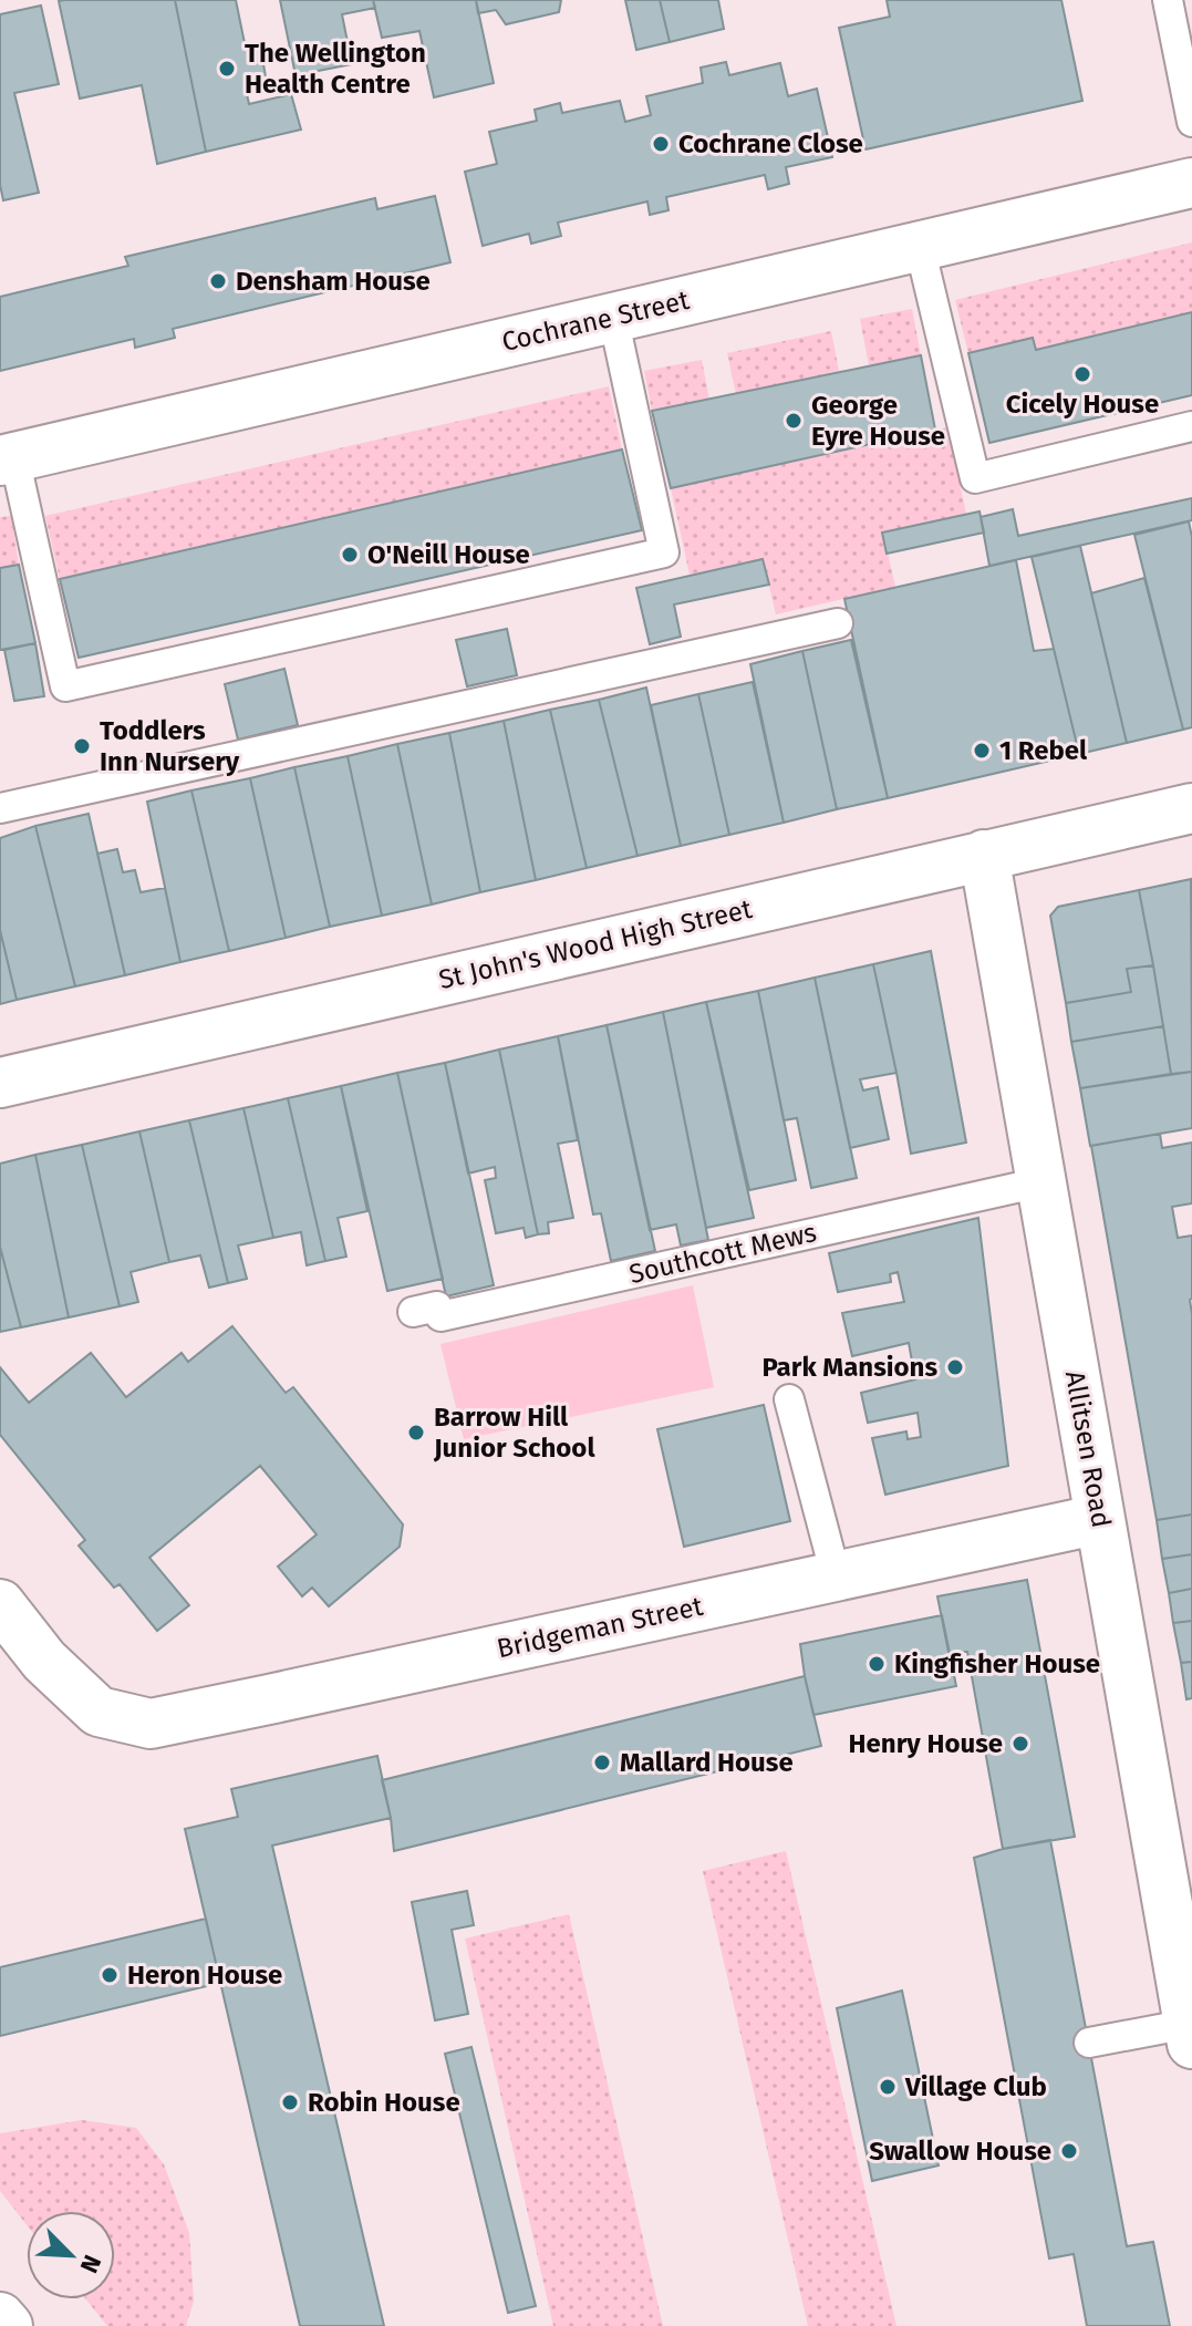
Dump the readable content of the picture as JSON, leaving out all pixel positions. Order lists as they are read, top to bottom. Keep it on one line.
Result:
{"streets":{"street":["Cochrane Street","St John's Wood High Street","Allitsen Road","Bridgeman Street"],"lane":["Southcott Mews"]},"crossings":[["St John's Wood High Street","Allitsen Road"],["Southcott Mews","Allitsen Road"],["Allitsen Road","Bridgeman Street"]],"places":["The Wellington Health Centre","Cochrane Close","Densham House","Cicely House","George Eyre House","O'Neill House","Toddlers Inn Nursery","1 Rebel","Park Mansions","Barrow Hill Junior School","Kingfisher House","Henry House","Mallard House","Heron House","Village Club","Robin House","Swallow House"],"north":"bottom right"}
